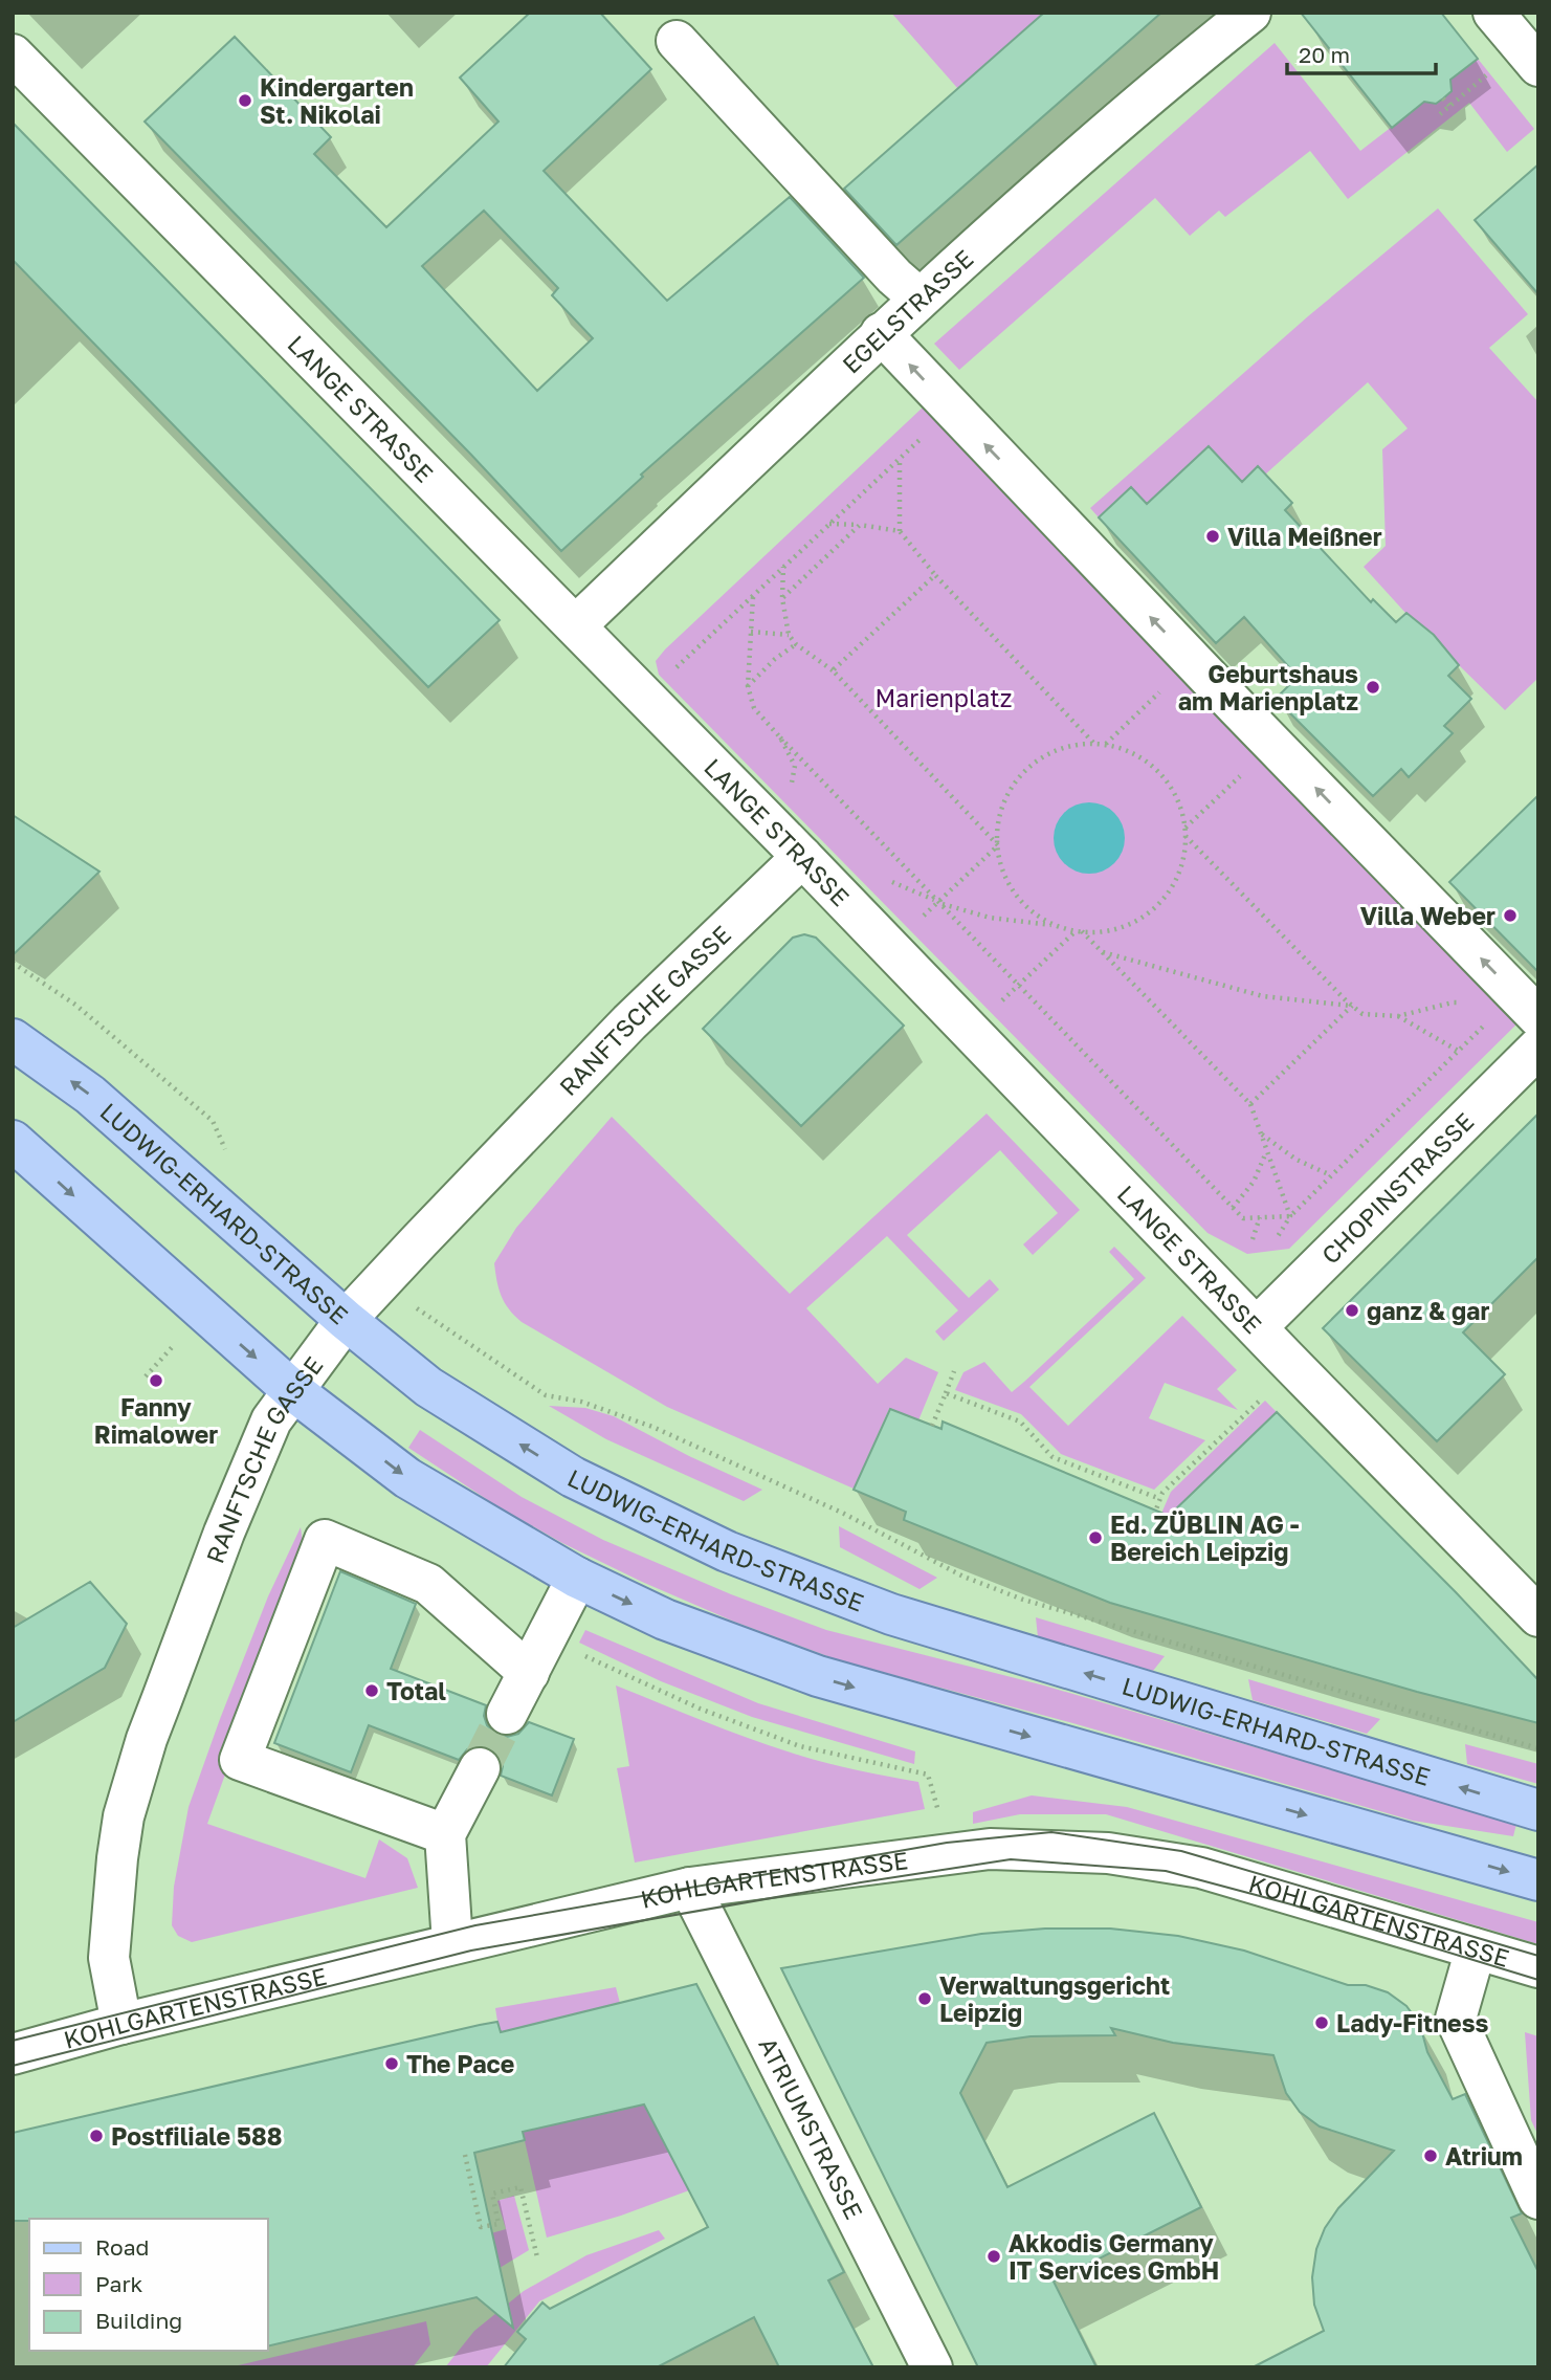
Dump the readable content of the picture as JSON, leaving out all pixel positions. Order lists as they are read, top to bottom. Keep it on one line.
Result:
{"streets":{"main road":["LUDWIG-ERHARD-STRASSE"],"street":["EGELSTRASSE","LANGE STRASSE","RANFTSCHE GASSE","CHOPINSTRASSE","KOHLGARTENSTRASSE","ATRIUMSTRASSE"]},"crossings":[["EGELSTRASSE","LANGE STRASSE"],["LANGE STRASSE","RANFTSCHE GASSE"],["LANGE STRASSE","CHOPINSTRASSE"],["RANFTSCHE GASSE","LUDWIG-ERHARD-STRASSE"],["RANFTSCHE GASSE","KOHLGARTENSTRASSE"],["KOHLGARTENSTRASSE","ATRIUMSTRASSE"]],"parks":["Marienplatz"],"places":["Kindergarten St. Nikolai","Villa Meißner","Geburtshaus am Marienplatz","Villa Weber","ganz & gar","Fanny Rimalower","Ed. ZÜBLIN AG - Bereich Leipzig","Total","Verwaltungsgericht Leipzig","Lady-Fitness","The Pace","Postfiliale 588","Atrium","Akkodis Germany IT Services GmbH"],"legend":["Road","Park","Building"],"scale_bar":"20 m"}
